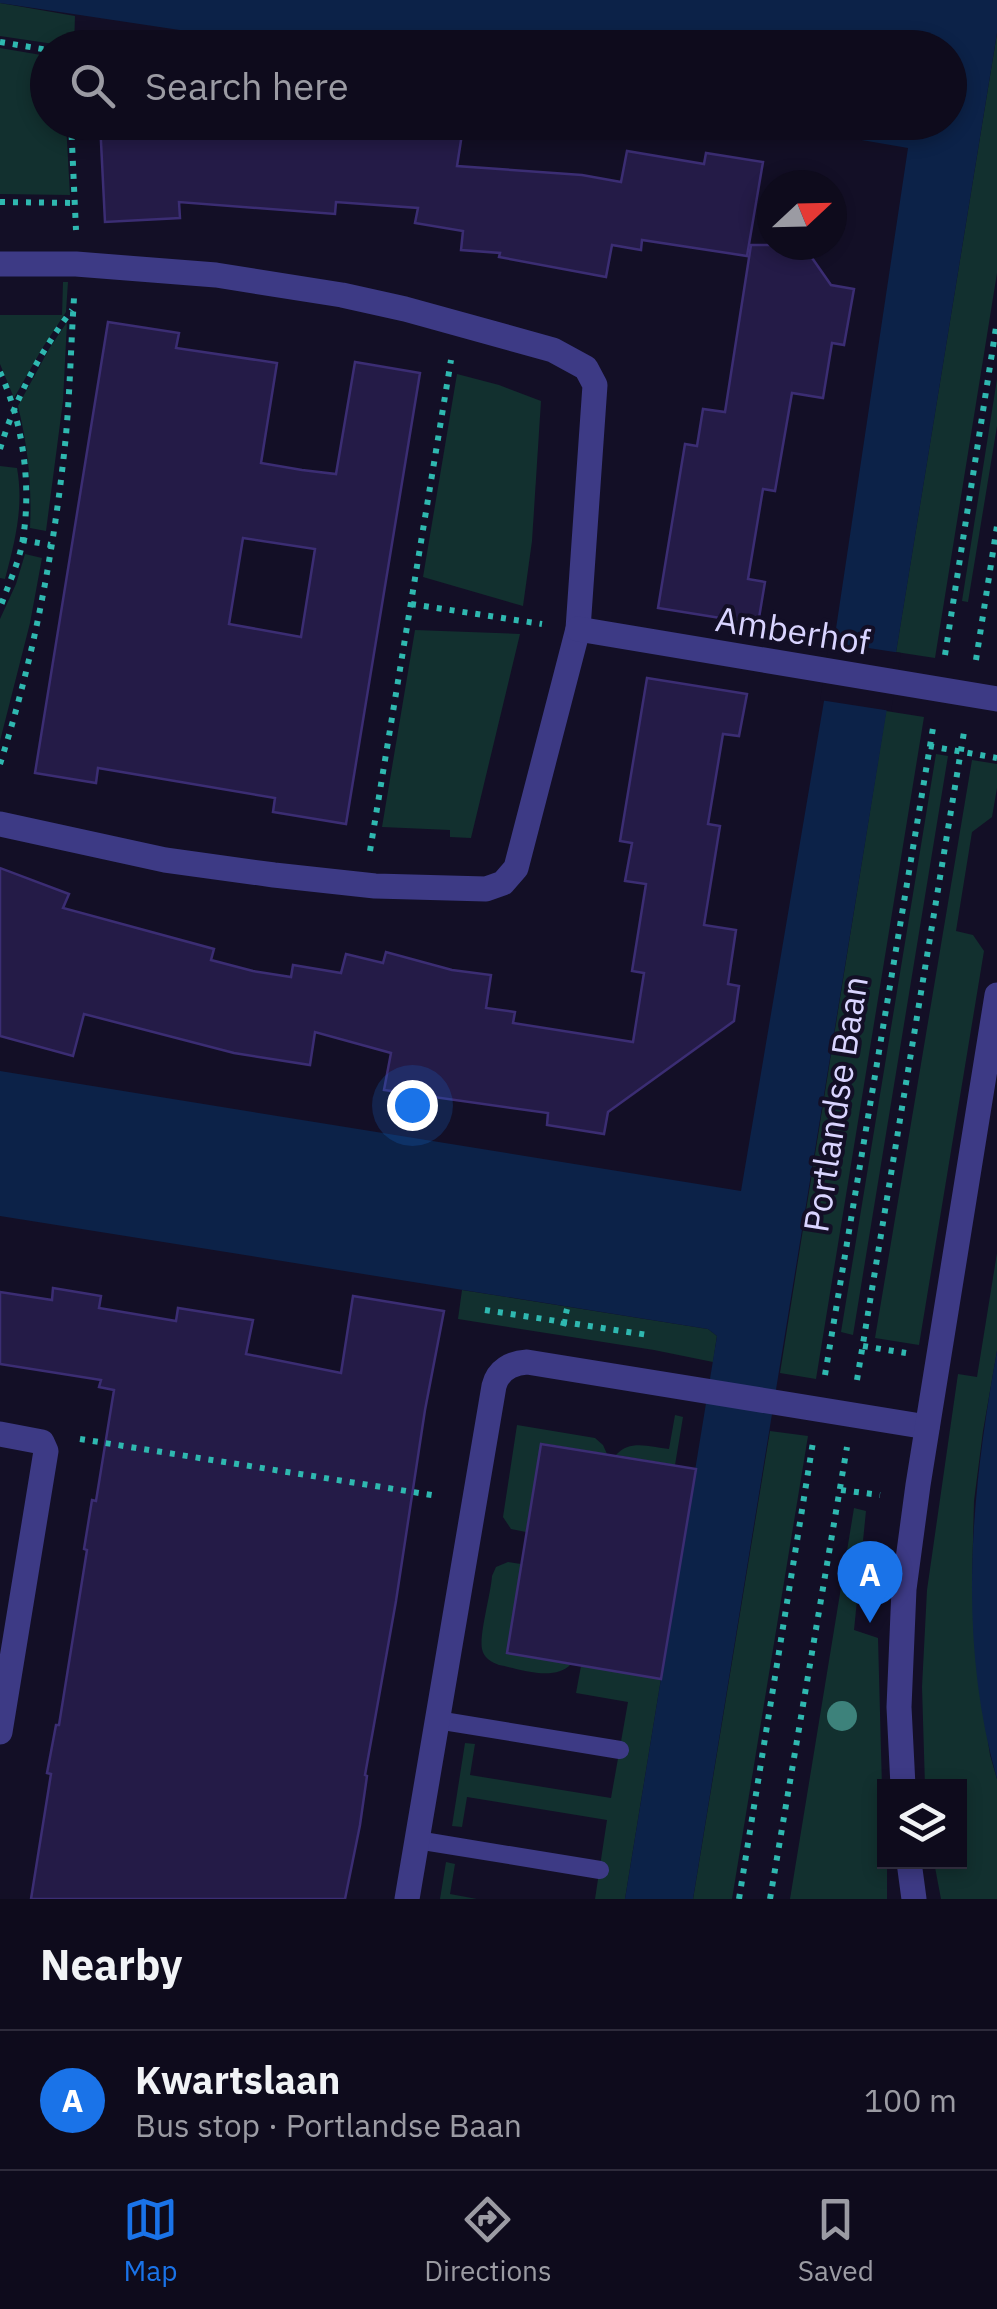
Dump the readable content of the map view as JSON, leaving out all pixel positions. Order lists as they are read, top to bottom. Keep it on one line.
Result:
{"streets":{"street":["Amberhof"],"path":["Portlandse Baan"]},"crossings":[["Amberhof","Portlandse Baan"]],"north":"right","page":{"search":"Search here","pins":"A","heading":"Nearby","list":[{"mark":"A","name":"Kwartslaan","note":"Bus stop · Portlandse Baan","value":"100 m"}],"nav":["Map","Directions","Saved"]}}
